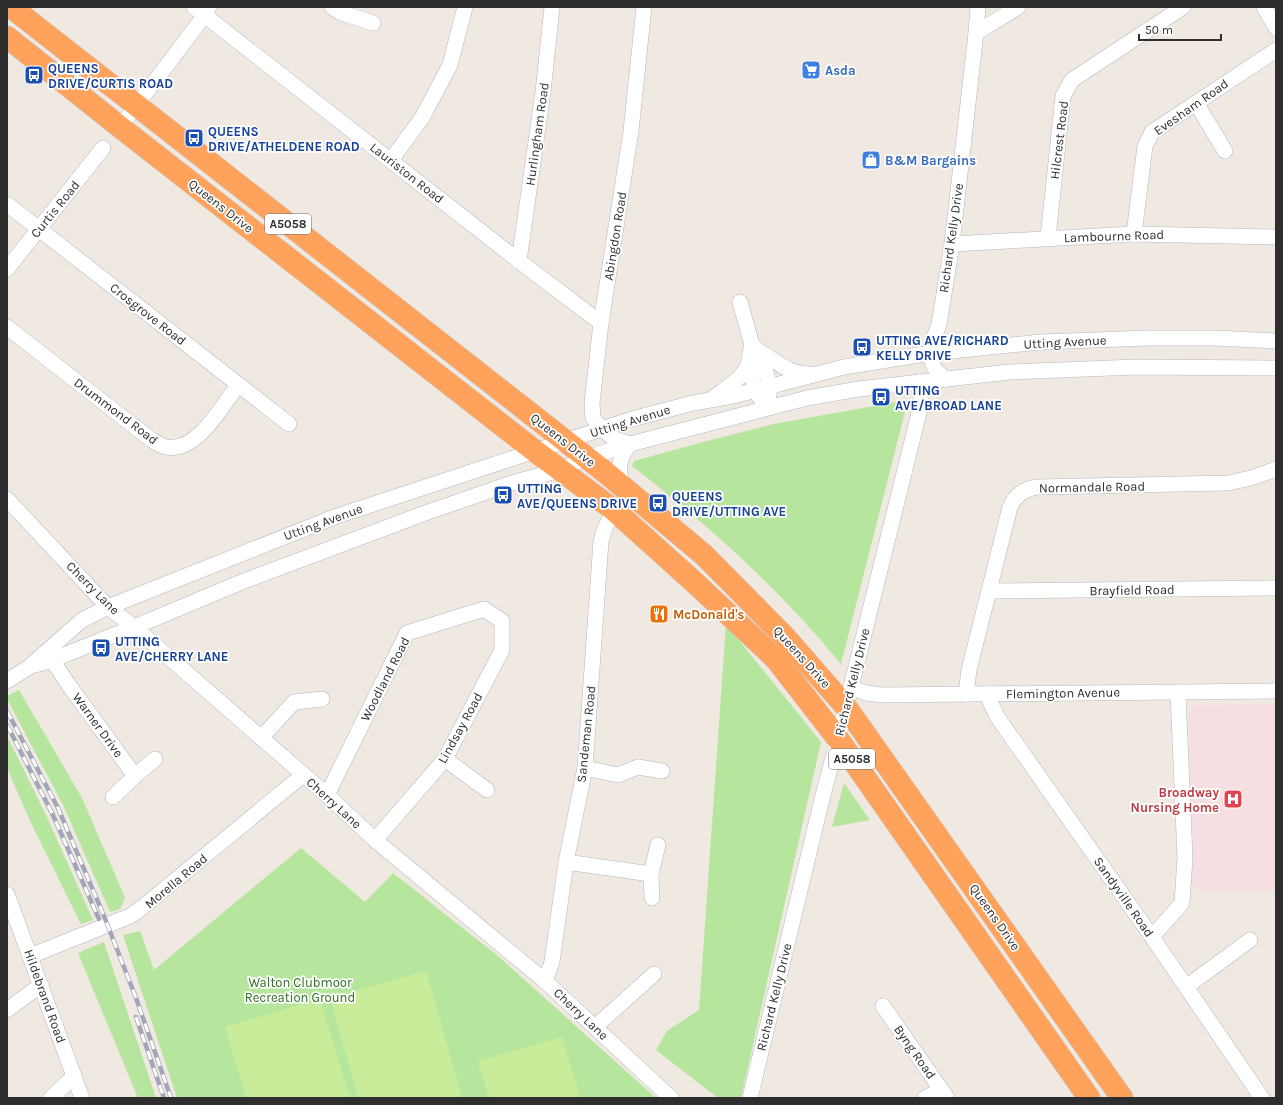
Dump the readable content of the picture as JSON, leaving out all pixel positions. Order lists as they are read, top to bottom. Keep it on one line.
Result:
{"streets":{"highway":["Queens Drive","A5058"],"street":["Evesham Road","Hurlingham Road","Hilcrest Road","Lauriston Road","Curtis Road","Abingdon Road","Lambourne Road","Richard Kelly Drive","Crosgrove Road","Utting Avenue","Drummond Road","Normandale Road","Cherry Lane","Brayfield Road","Woodland Road","Flemington Avenue","Warner Drive","Lindsay Road","Sandeman Road","Morella Road","Sandyville Road","Hildebrand Road","Byng Road"]},"crossings":[["Evesham Road","Lambourne Road"],["Hurlingham Road","Lauriston Road"],["Hilcrest Road","Lambourne Road"],["Lauriston Road","Abingdon Road"],["Queens Drive","Richard Kelly Drive"],["Queens Drive","Utting Avenue"],["Queens Drive","Flemington Avenue"],["Queens Drive","Sandeman Road"],["Curtis Road","Crosgrove Road"],["Abingdon Road","Utting Avenue"],["Lambourne Road","Richard Kelly Drive"],["Richard Kelly Drive","Utting Avenue"],["Richard Kelly Drive","Flemington Avenue"],["Crosgrove Road","Drummond Road"],["Utting Avenue","Cherry Lane"],["Utting Avenue","Warner Drive"],["Normandale Road","Brayfield Road"],["Normandale Road","Flemington Avenue"],["Cherry Lane","Woodland Road"],["Cherry Lane","Lindsay Road"],["Cherry Lane","Sandeman Road"],["Cherry Lane","Morella Road"],["Woodland Road","Lindsay Road"],["Flemington Avenue","Sandyville Road"],["Morella Road","Hildebrand Road"]],"parks":["Walton Clubmoor Recreation Ground"],"places":{"supermarket":["Asda"],"bus stop":["QUEENS DRIVE/CURTIS ROAD","QUEENS DRIVE/ATHELDENE ROAD","UTTING AVE/RICHARD KELLY DRIVE","UTTING AVE/BROAD LANE","UTTING AVE/QUEENS DRIVE","QUEENS DRIVE/UTTING AVE","UTTING AVE/CHERRY LANE"],"shop":["B&M Bargains"],"restaurant":["McDonald's"],"hospital":["Broadway Nursing Home"]},"scale_bar":"50 m"}
